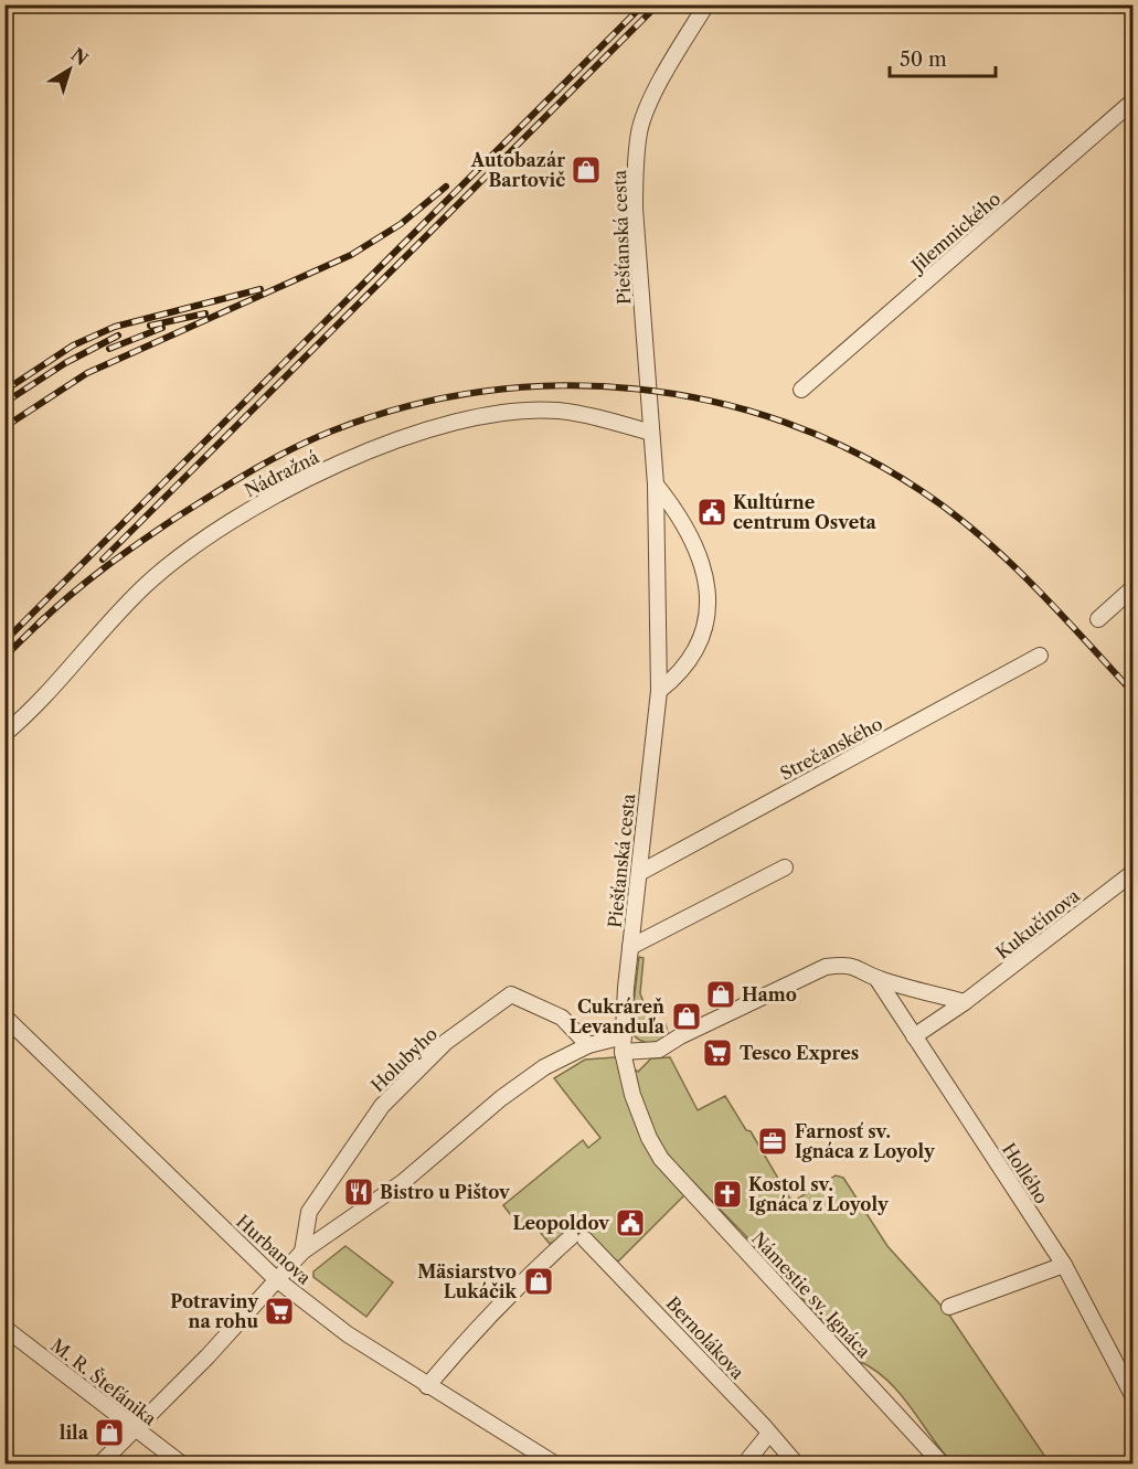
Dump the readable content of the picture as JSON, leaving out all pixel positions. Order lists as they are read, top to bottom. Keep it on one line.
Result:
{"streets":{"street":["Jilemnického","Piešťanská cesta","Nádražná","Strečanského","Kukučínova","Holubyho","Hollého","Hurbanova","Námestie sv. Ignáca","Bernolákova","M. R. Štefánika"]},"crossings":[["Piešťanská cesta","Nádražná"],["Piešťanská cesta","Strečanského"],["Piešťanská cesta","Námestie sv. Ignáca"],["Kukučínova","Hollého"],["Hurbanova","Bernolákova"]],"places":{"shop":["Autobazár Bartovič","Hamo","Cukráreň Levanduľa","Mäsiarstvo Lukáčik","lila"],"public building":["Kultúrne centrum Osveta","Leopoldov"],"supermarket":["Tesco Expres","Potraviny na rohu"],"office":["Farnosť sv. Ignáca z Loyoly"],"restaurant":["Bistro u Pištov"],"church":["Kostol sv. Ignáca z Loyoly"]},"scale_bar":"50 m","north":"top right"}
